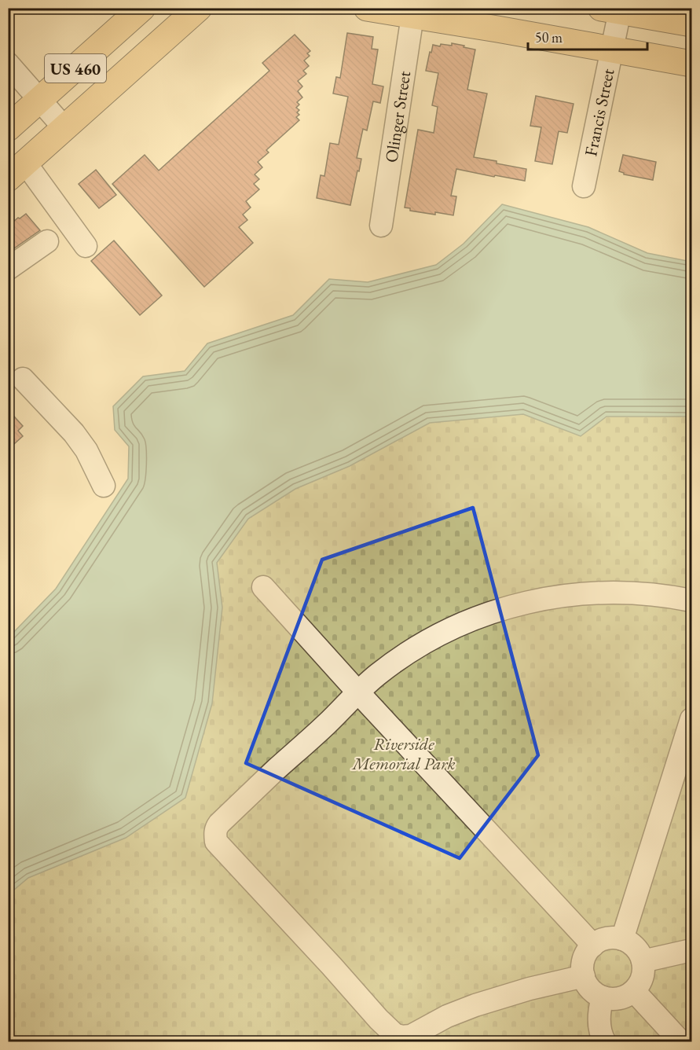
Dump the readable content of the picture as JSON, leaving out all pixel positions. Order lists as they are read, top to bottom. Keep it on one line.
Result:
{"streets":{"main road":["US 460"],"street":["Francis Street","Olinger Street"]},"parks":["Riverside Memorial Park"],"scale_bar":"50 m"}
